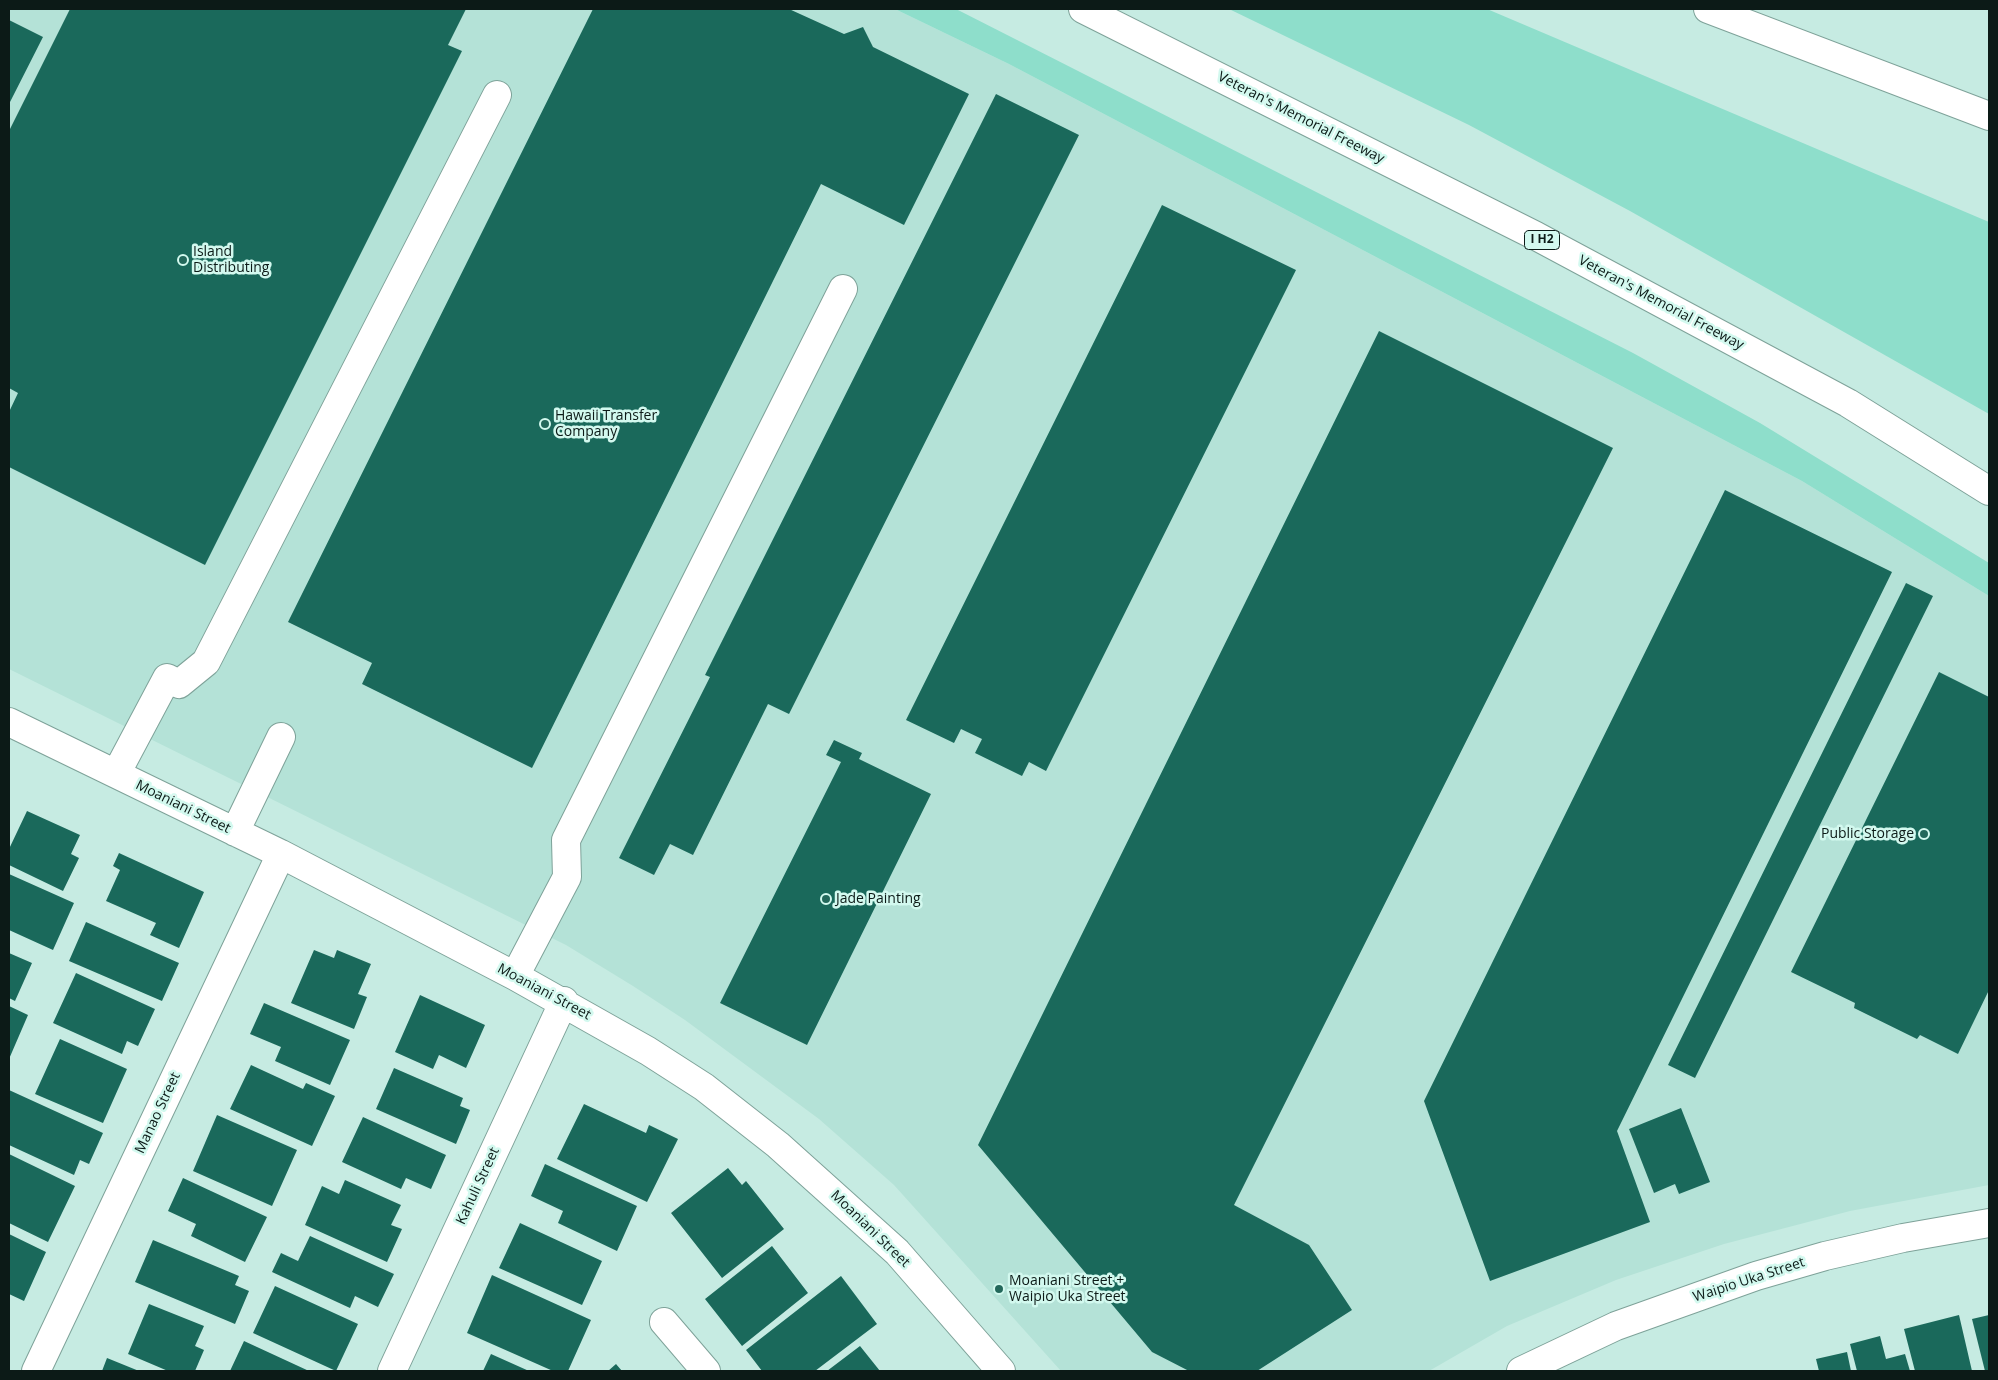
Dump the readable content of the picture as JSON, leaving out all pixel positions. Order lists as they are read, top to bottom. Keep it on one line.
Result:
{"streets":{"main road":["Veteran's Memorial Freeway","I H2","Moaniani Street","Manao Street","Kahuli Street","Waipio Uka Street"]},"crossings":[["Moaniani Street","Manao Street"],["Moaniani Street","Kahuli Street"]],"places":["Island Distributing","Hawaii Transfer Company","Public Storage","Jade Painting","Moaniani Street + Waipio Uka Street"]}
